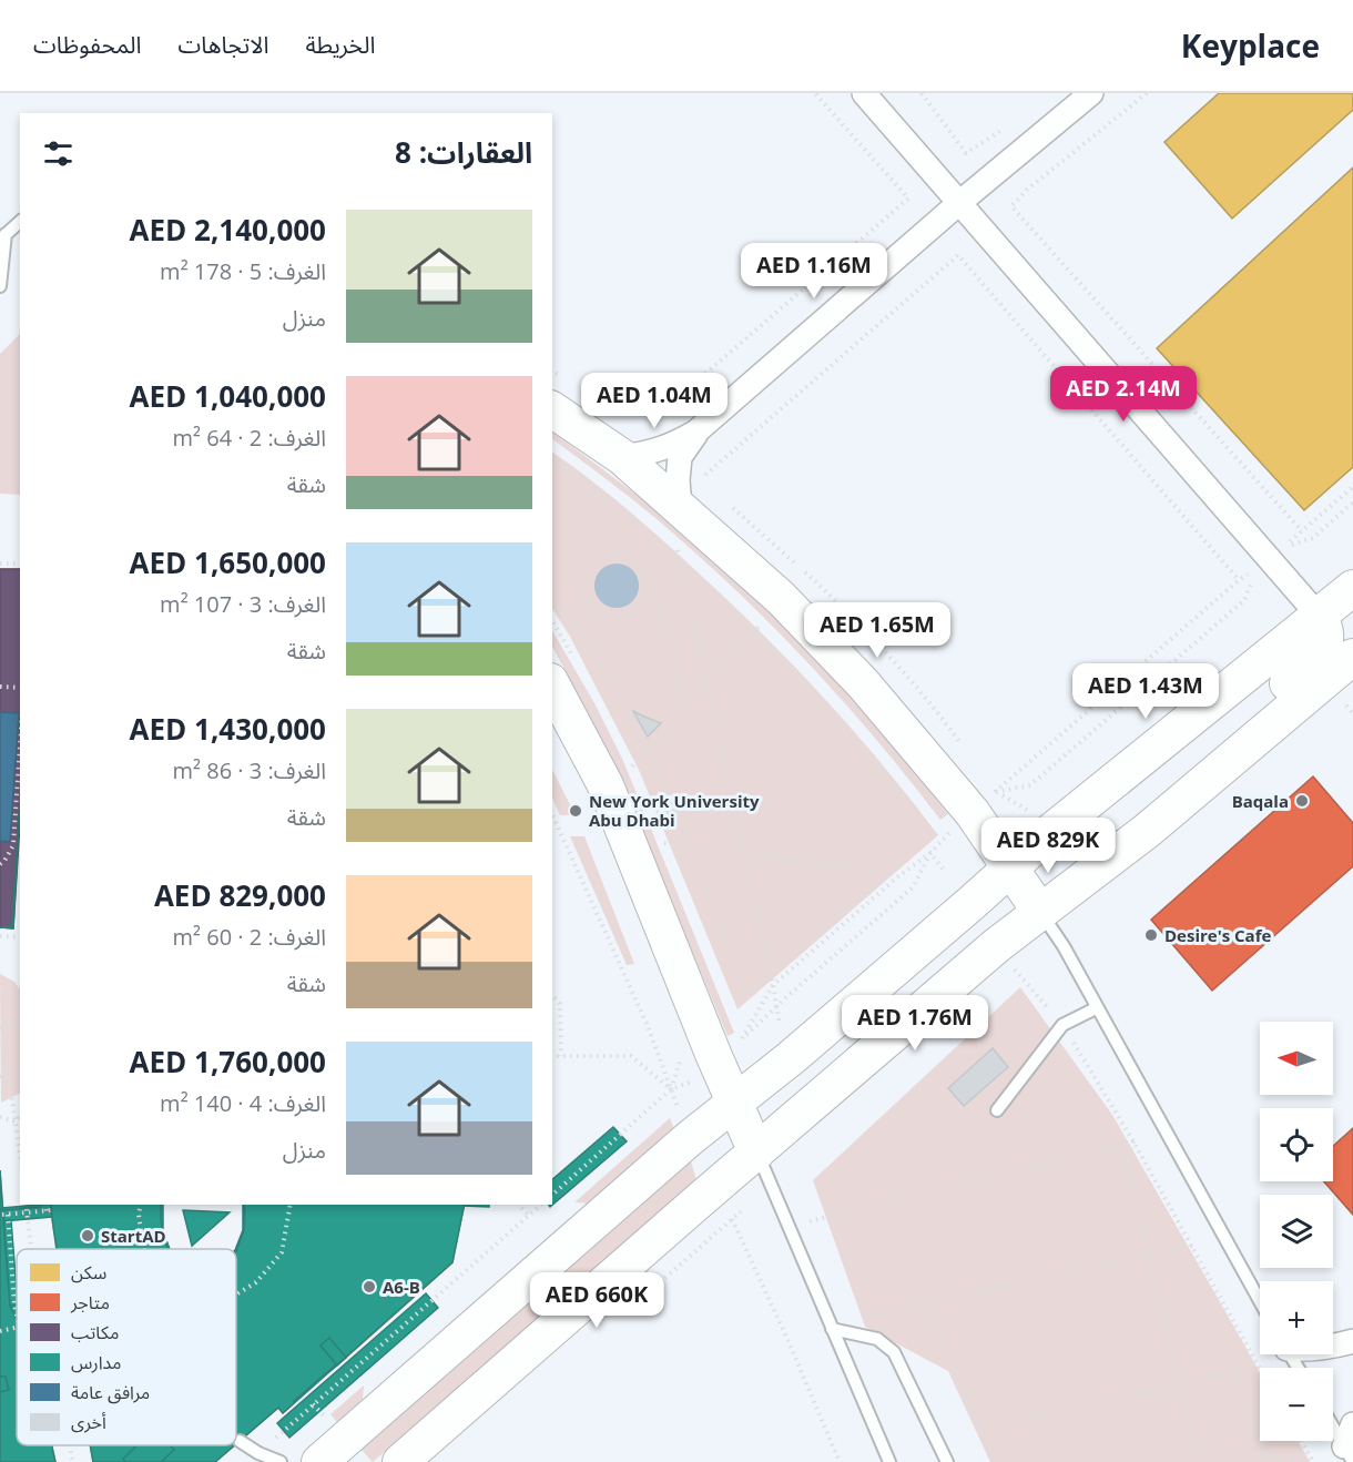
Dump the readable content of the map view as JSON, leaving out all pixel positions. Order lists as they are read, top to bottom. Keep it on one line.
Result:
{"places":["Baqala","New York University Abu Dhabi","Desire's Cafe","StartAD","A6-B"],"legend":["سكن","متاجر","مكاتب","مدارس","مرافق عامة","أخرى"],"north":"left","page":{"header":"Keyplace","nav":["الخريطة","الاتجاهات","المحفوظات"],"heading":"العقارات: 8","list":[{"name":"AED 2,140,000","note":"الغرف: 5 · 178 m² · منزل"},{"name":"AED 1,040,000","note":"الغرف: 2 · 64 m² · شقة"},{"name":"AED 1,650,000","note":"الغرف: 3 · 107 m² · شقة"},{"name":"AED 1,430,000","note":"الغرف: 3 · 86 m² · شقة"},{"name":"AED 829,000","note":"الغرف: 2 · 60 m² · شقة"},{"name":"AED 1,760,000","note":"الغرف: 4 · 140 m² · منزل"}],"price":["AED 1.16M","AED 2.14M","AED 1.04M","AED 1.65M","AED 1.43M","AED 829K","AED 1.76M","AED 660K"],"map_buttons":["+","−"]}}
